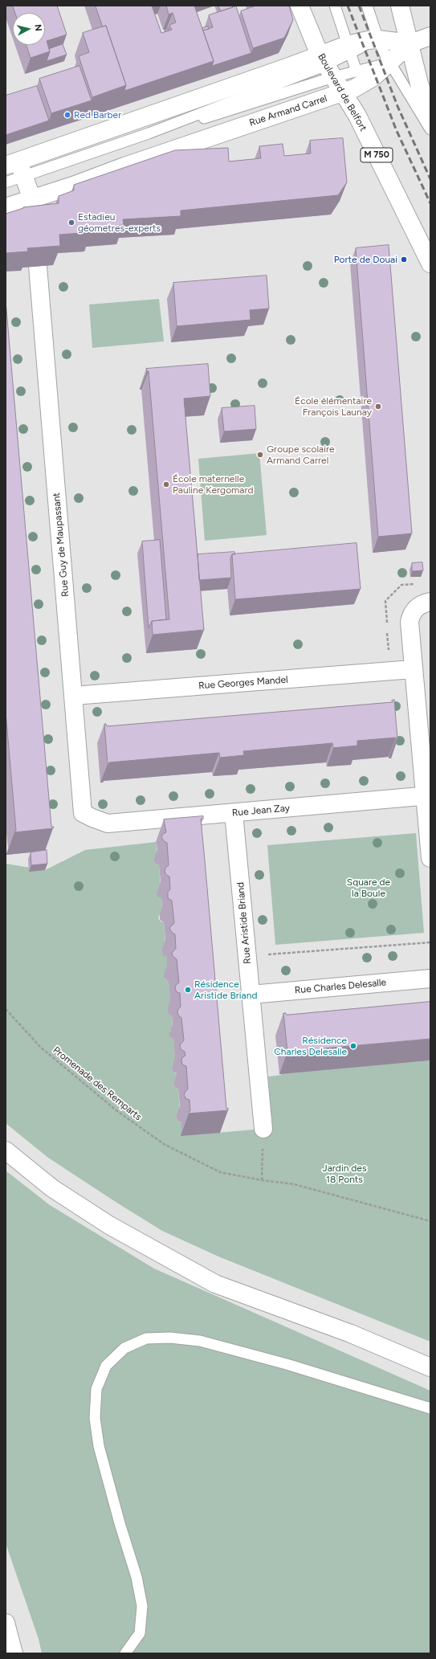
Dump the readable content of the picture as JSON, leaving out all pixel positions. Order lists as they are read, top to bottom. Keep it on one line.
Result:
{"streets":{"main road":["Boulevard de Belfort","Rue Armand Carrel","M 750","Rue Guy de Maupassant","Rue Georges Mandel","Rue Jean Zay","Rue Aristide Briand","Rue Charles Delesalle"],"path":["Promenade des Remparts"]},"crossings":[["Boulevard de Belfort","Rue Armand Carrel"],["Rue Guy de Maupassant","Rue Georges Mandel"],["Rue Guy de Maupassant","Rue Jean Zay"],["Rue Jean Zay","Rue Aristide Briand"],["Rue Aristide Briand","Rue Charles Delesalle"]],"parks":["Square de la Boule","Jardin des 18 Ponts"],"places":["Red Barber","Estadieu géometres-experts","Porte de Douai","École élémentaire François Launay","Groupe scolaire Armand Carrel","École maternelle Pauline Kergomard","Résidence Aristide Briand","Résidence Charles Delesalle"],"north":"right"}
